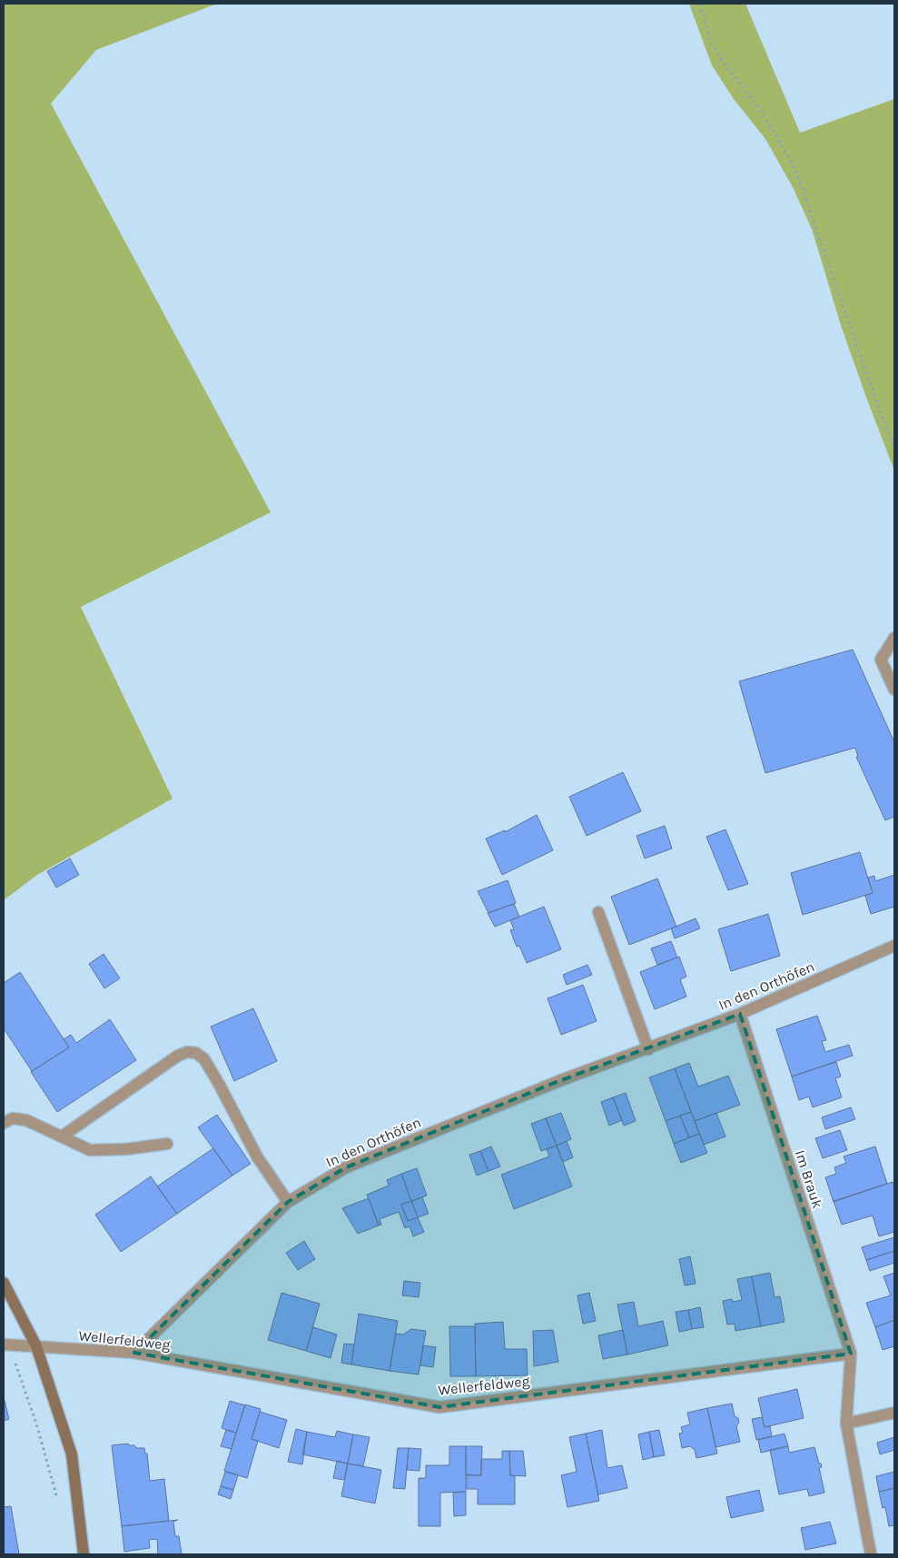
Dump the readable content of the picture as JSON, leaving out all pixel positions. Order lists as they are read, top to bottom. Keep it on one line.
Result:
{"streets":{"street":["In den Orthöfen","Im Brauk","Wellerfeldweg"]},"crossings":[["In den Orthöfen","Im Brauk"],["In den Orthöfen","Wellerfeldweg"],["Im Brauk","Wellerfeldweg"]]}
